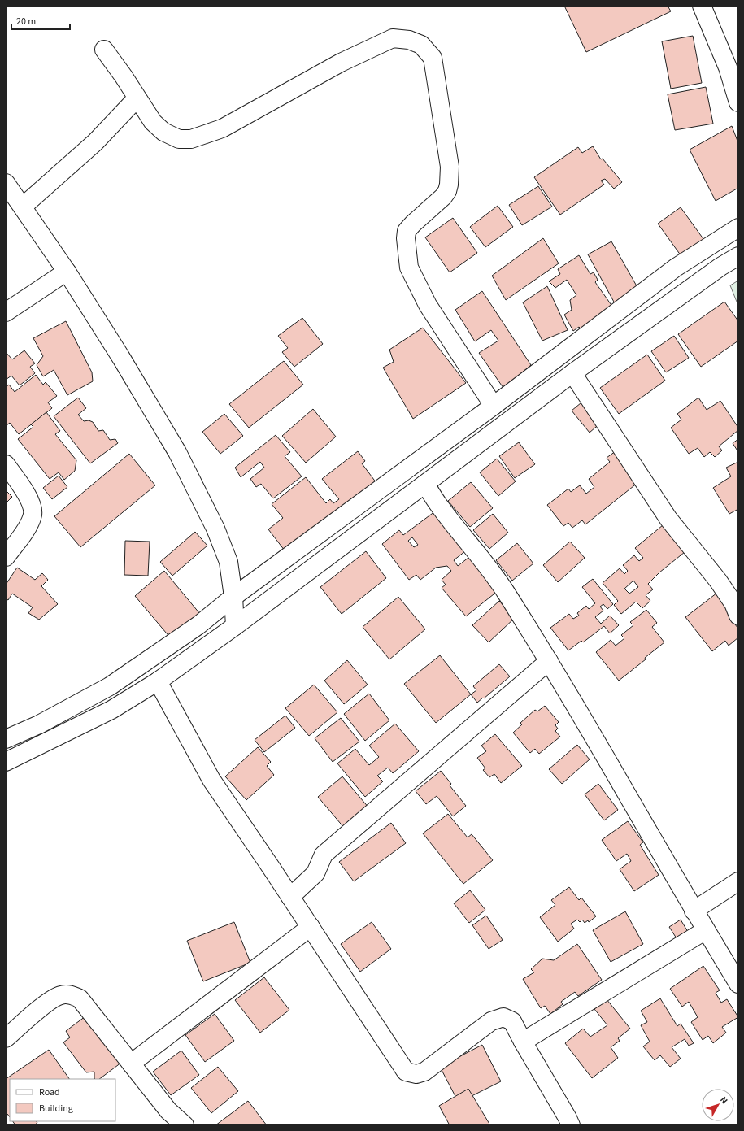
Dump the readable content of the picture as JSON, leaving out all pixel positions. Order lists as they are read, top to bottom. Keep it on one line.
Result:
{"legend":["Road","Building"],"scale_bar":"20 m","north":"top right"}
